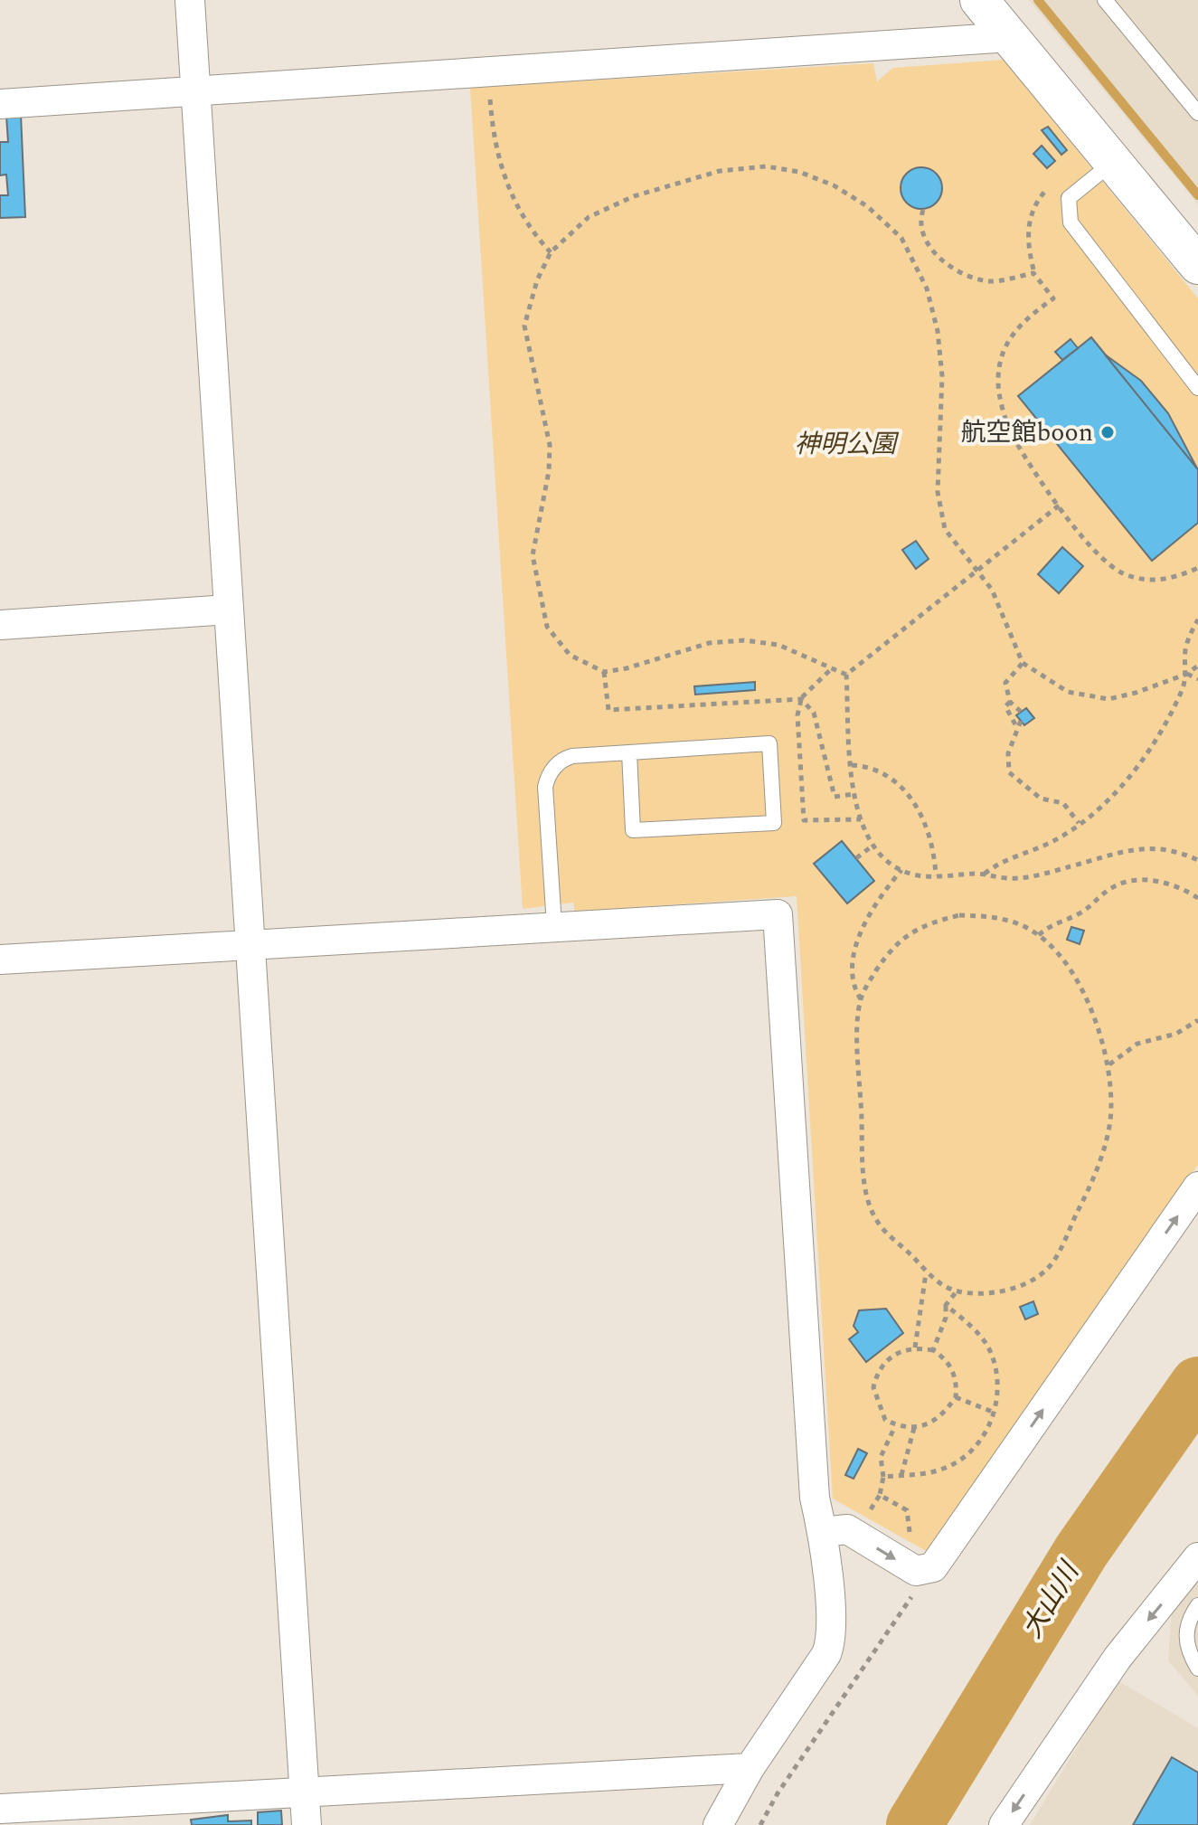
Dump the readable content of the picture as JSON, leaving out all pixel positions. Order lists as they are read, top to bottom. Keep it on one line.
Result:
{"water":["大山川"],"parks":["神明公園"],"places":["航空館boon"]}
